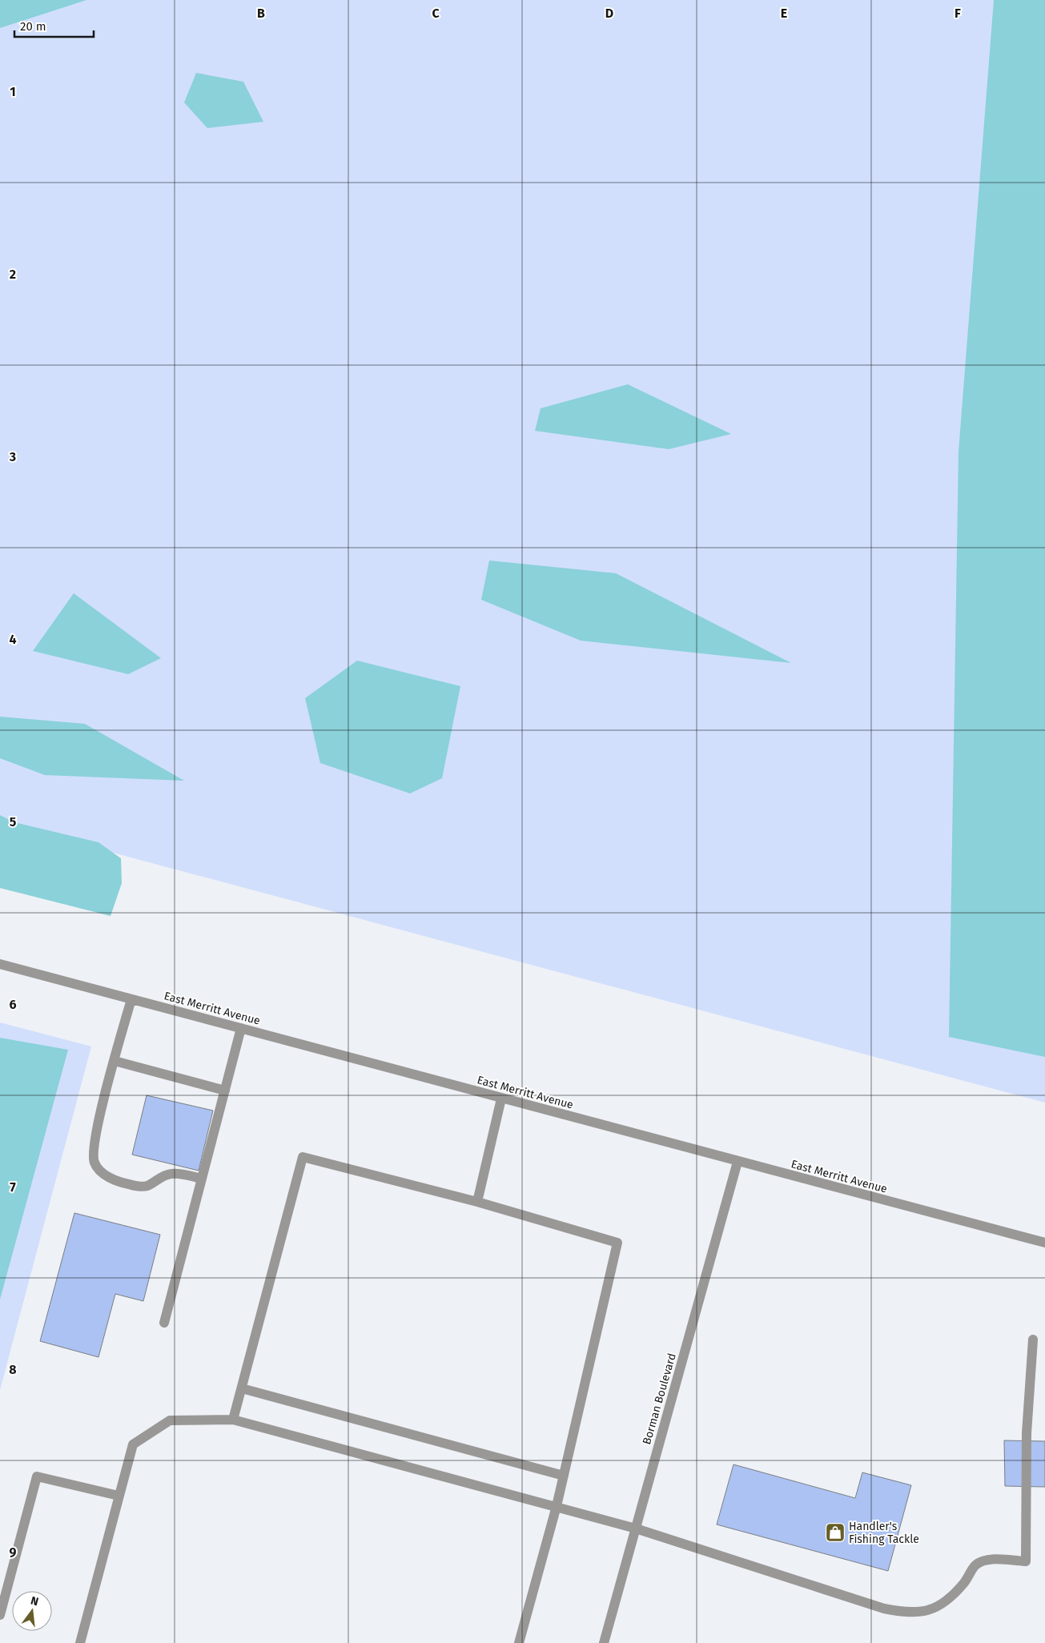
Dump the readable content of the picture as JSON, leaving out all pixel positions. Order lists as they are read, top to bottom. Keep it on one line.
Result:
{"streets":{"street":["East Merritt Avenue","Borman Boulevard"]},"crossings":[["East Merritt Avenue","Borman Boulevard"]],"places":{"shop":["Handler's Fishing Tackle"]},"scale_bar":"20 m","north":"top","grid":{"columns":["B","C","D","E","F"],"rows":["1","2","3","4","5","6","7","8","9"]}}
